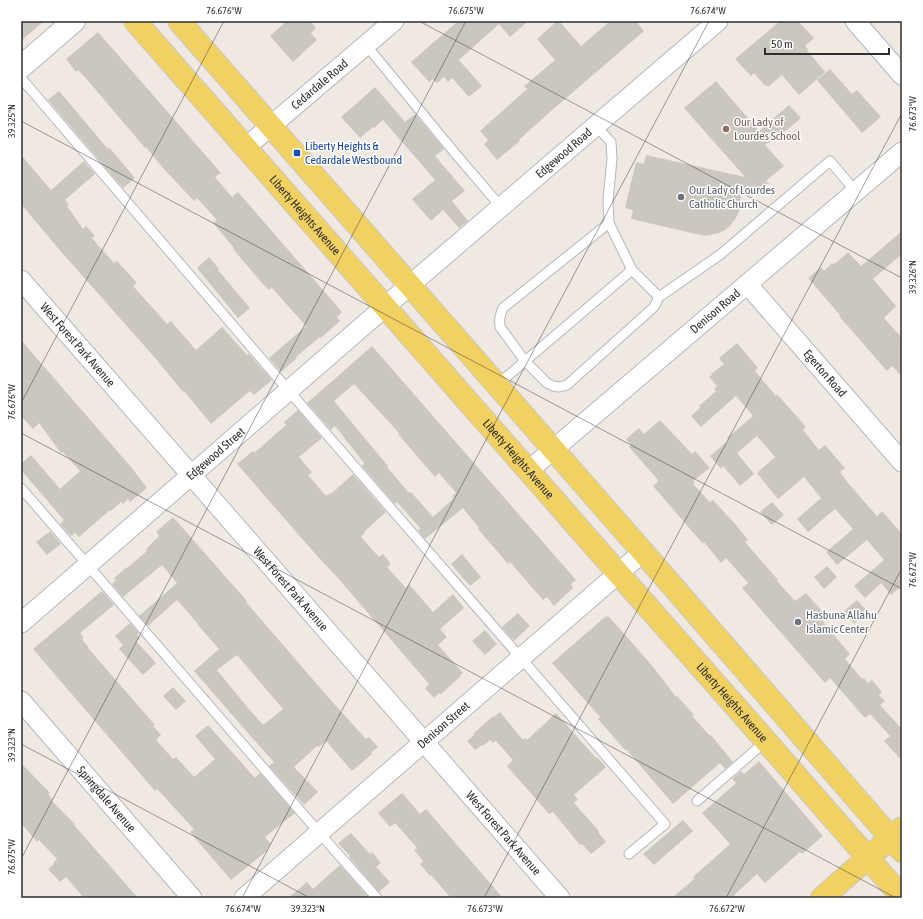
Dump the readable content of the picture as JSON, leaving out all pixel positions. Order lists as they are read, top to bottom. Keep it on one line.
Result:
{"streets":{"main road":["Liberty Heights Avenue"],"street":["Cedardale Road","Edgewood Road","Denison Road","West Forest Park Avenue","Egerton Road","Edgewood Street","Denison Street","Springdale Avenue"]},"crossings":[["Cedardale Road","Liberty Heights Avenue"],["Edgewood Road","Edgewood Street"],["Liberty Heights Avenue","Denison Road"],["Liberty Heights Avenue","Edgewood Street"],["Liberty Heights Avenue","Denison Street"],["Denison Road","Egerton Road"],["West Forest Park Avenue","Edgewood Street"],["West Forest Park Avenue","Denison Street"]],"places":{"other":["Our Lady of Lourdes School","Our Lady of Lourdes Catholic Church","Hasbuna Allahu Islamic Center"],"transit":["Liberty Heights & Cedardale Westbound"]},"scale_bar":"50 m","coordinates":["76.676°W","76.675°W","76.674°W","76.673°W","39.325°N","39.326°N","76.672°W","39.323°N"]}
